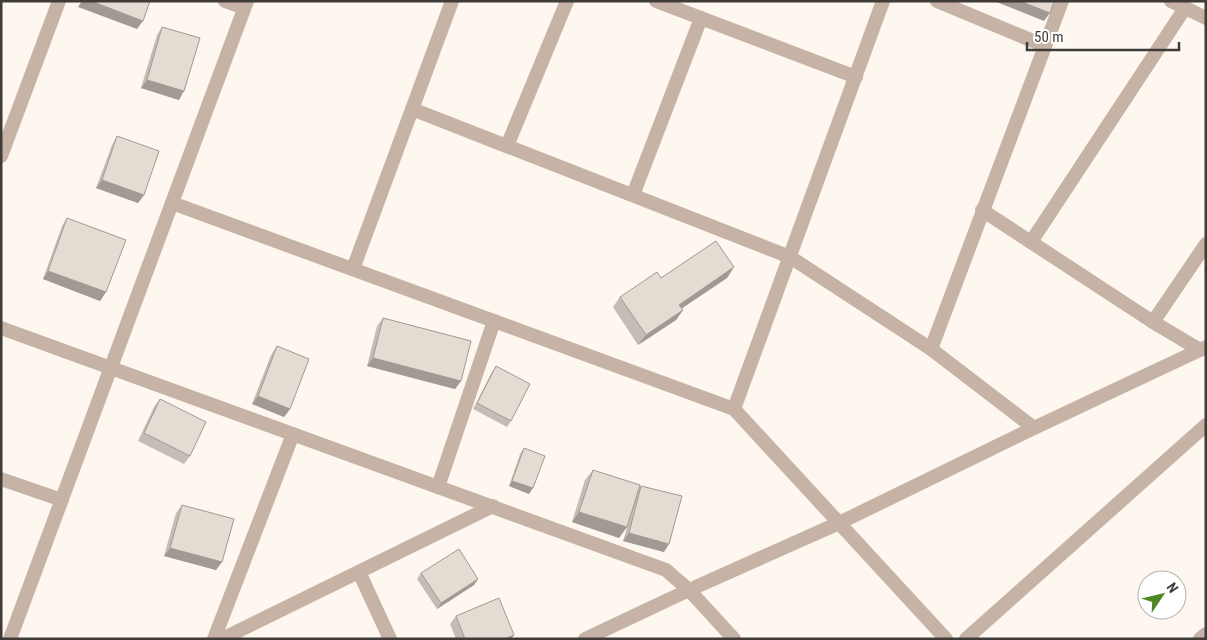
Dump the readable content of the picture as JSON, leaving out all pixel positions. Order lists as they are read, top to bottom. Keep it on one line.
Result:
{"scale_bar":"50 m","north":"top right"}
